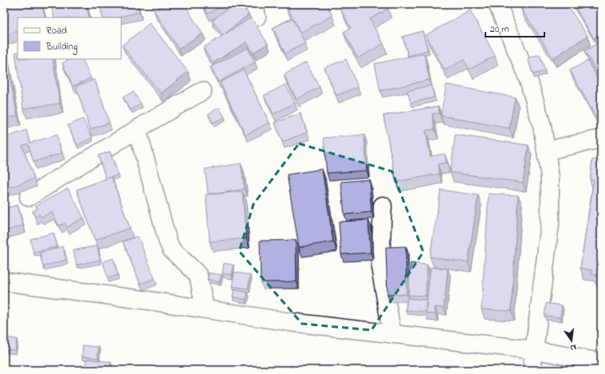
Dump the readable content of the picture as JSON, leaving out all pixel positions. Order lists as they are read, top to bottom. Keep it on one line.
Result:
{"legend":["Road","Building"],"scale_bar":"20 m","north":"bottom"}
